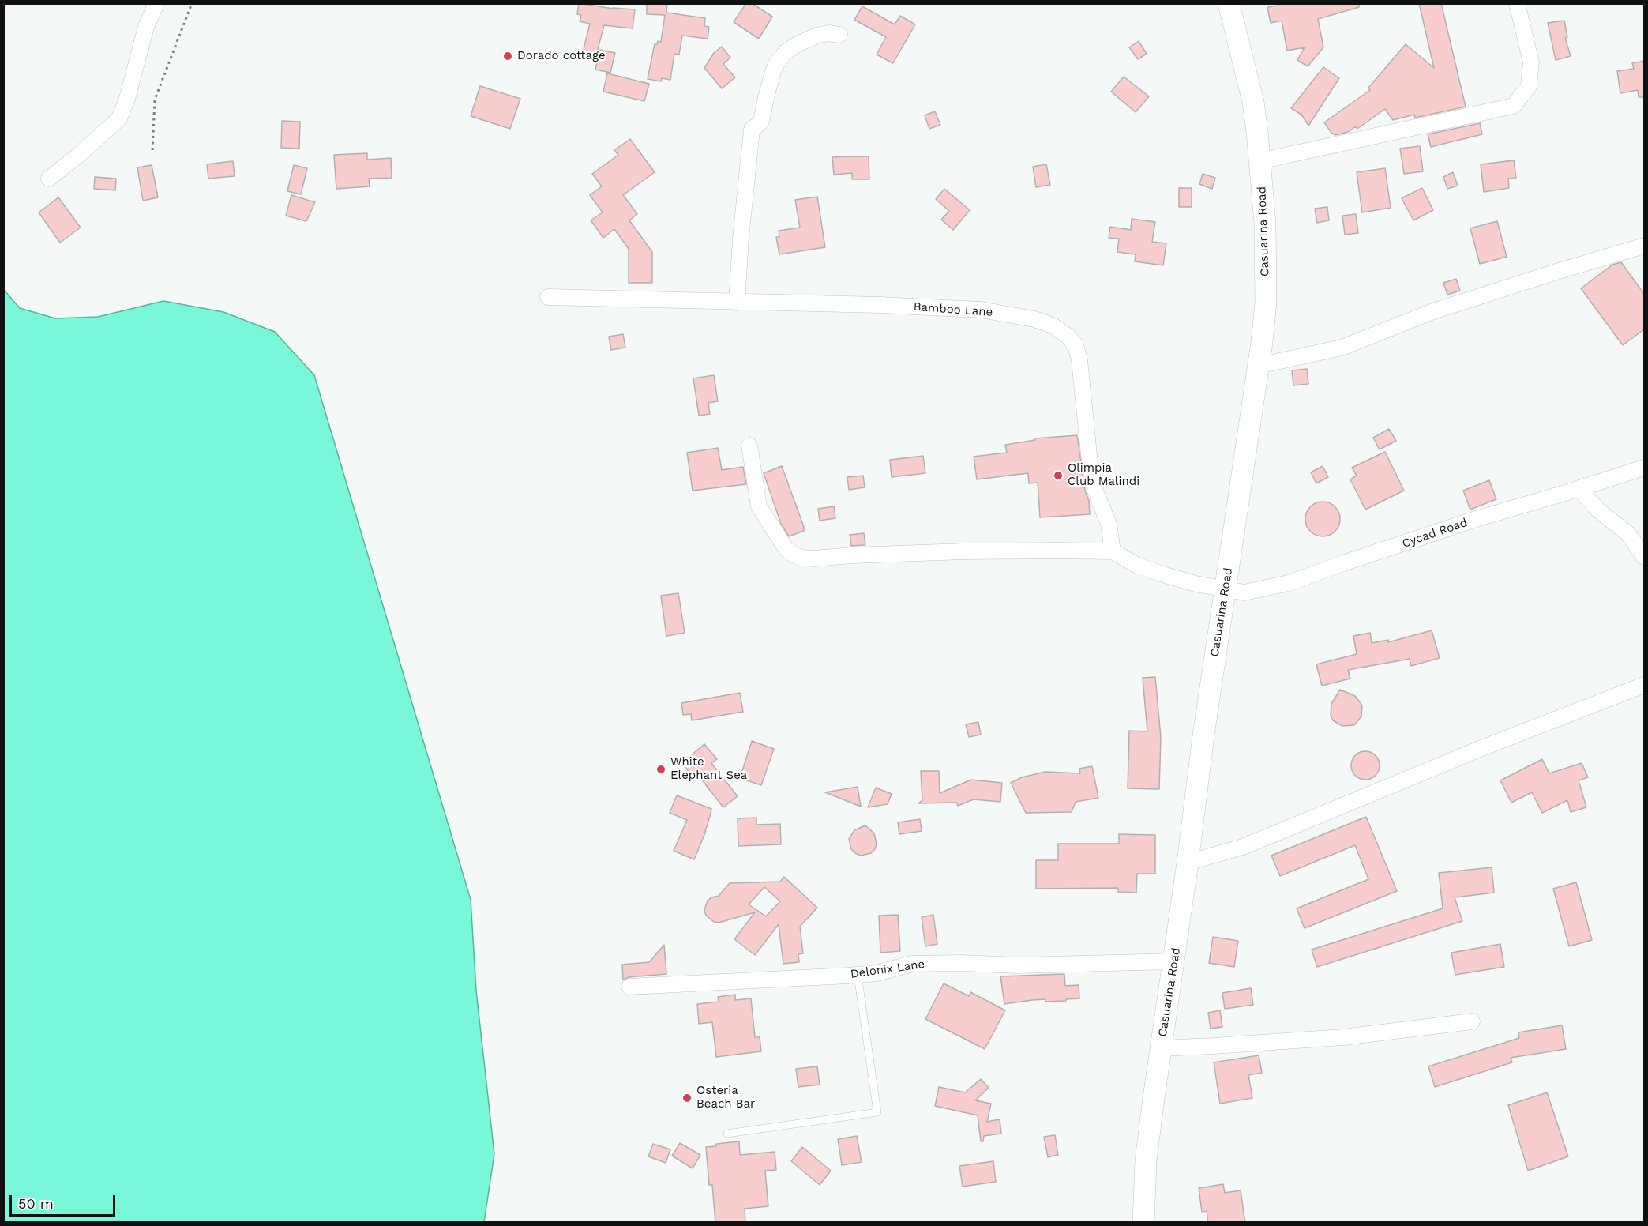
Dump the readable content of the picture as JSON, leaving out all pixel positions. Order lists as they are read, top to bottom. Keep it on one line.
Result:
{"streets":{"street":["Casuarina Road","Bamboo Lane","Cycad Road","Delonix Lane"]},"crossings":[["Casuarina Road","Cycad Road"],["Casuarina Road","Delonix Lane"]],"places":["Dorado cottage","Olimpia Club Malindi","White Elephant Sea","Osteria Beach Bar"],"scale_bar":"50 m"}
